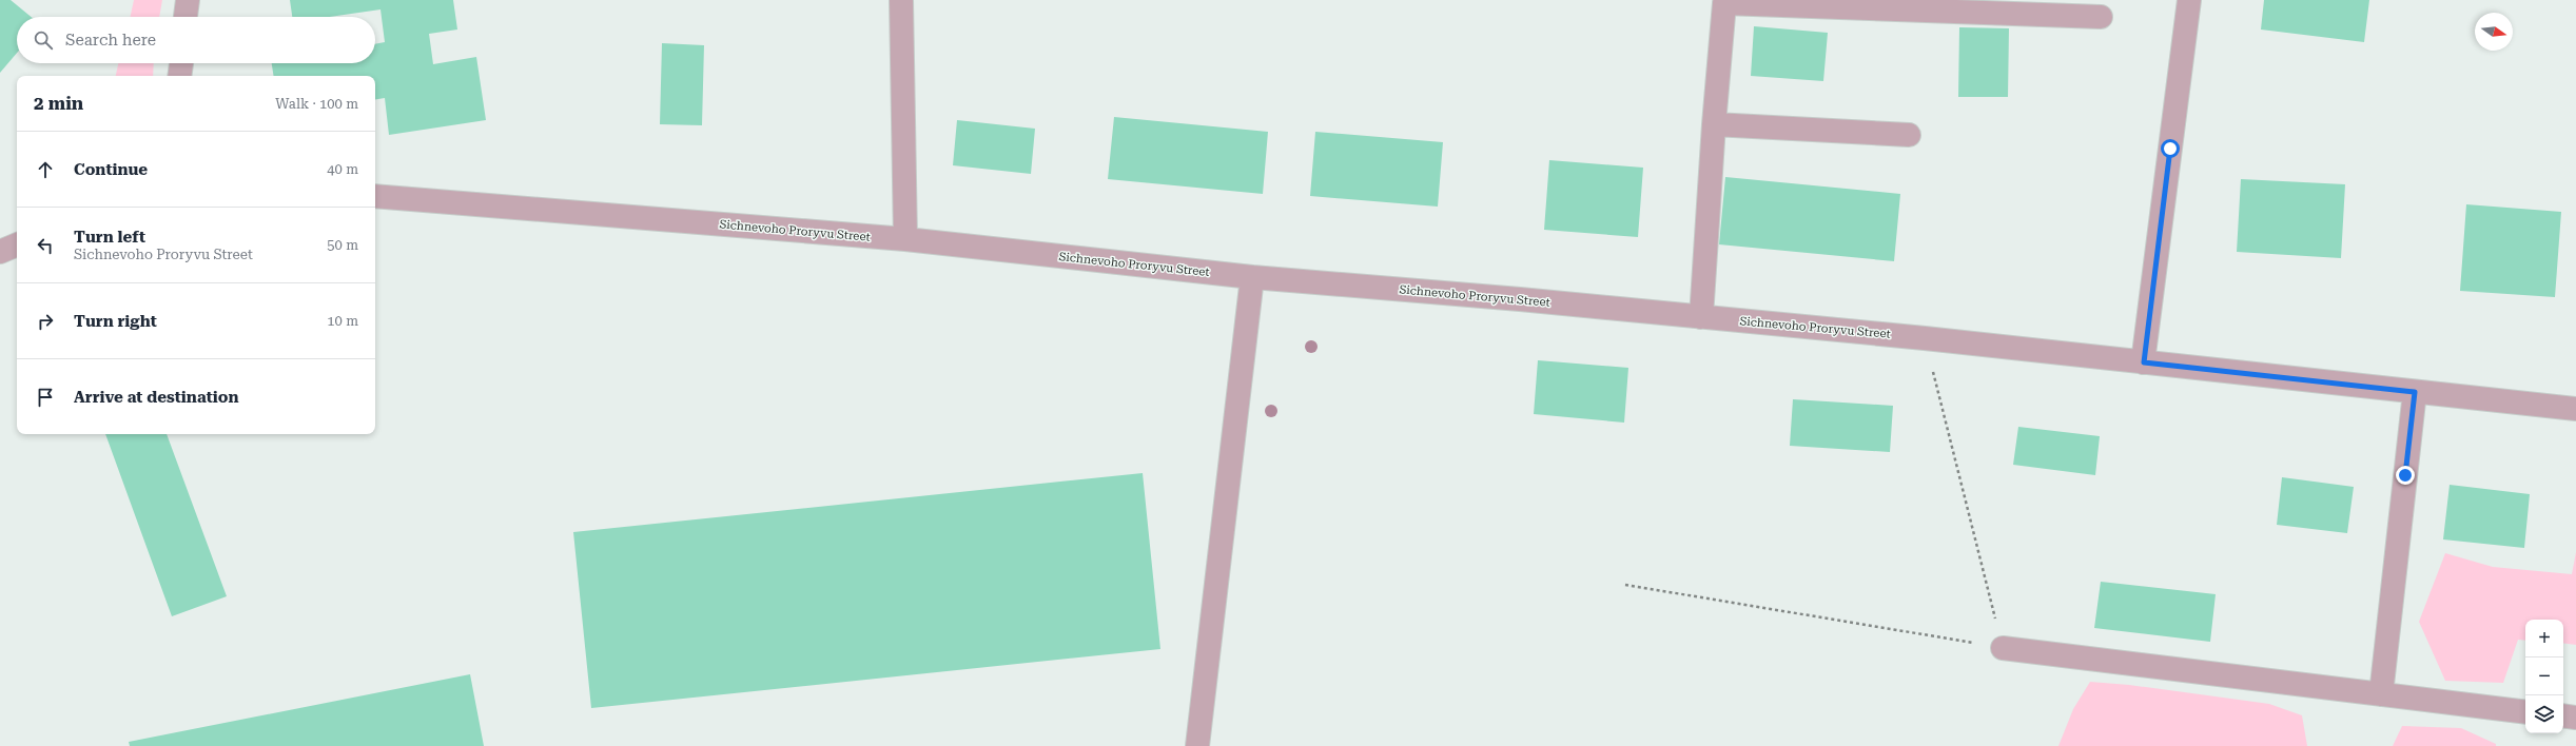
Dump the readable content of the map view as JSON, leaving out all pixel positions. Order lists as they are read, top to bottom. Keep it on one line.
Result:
{"streets":{"street":["Sichnevoho Proryvu Street"]},"north":"right","page":{"search":"Search here","heading":["2 min","Walk · 100 m"],"list":[["Continue","40 m"],["Turn left","Sichnevoho Proryvu Street","50 m"],["Turn right","10 m"],"Arrive at destination"],"map_buttons":["+","−"]}}
